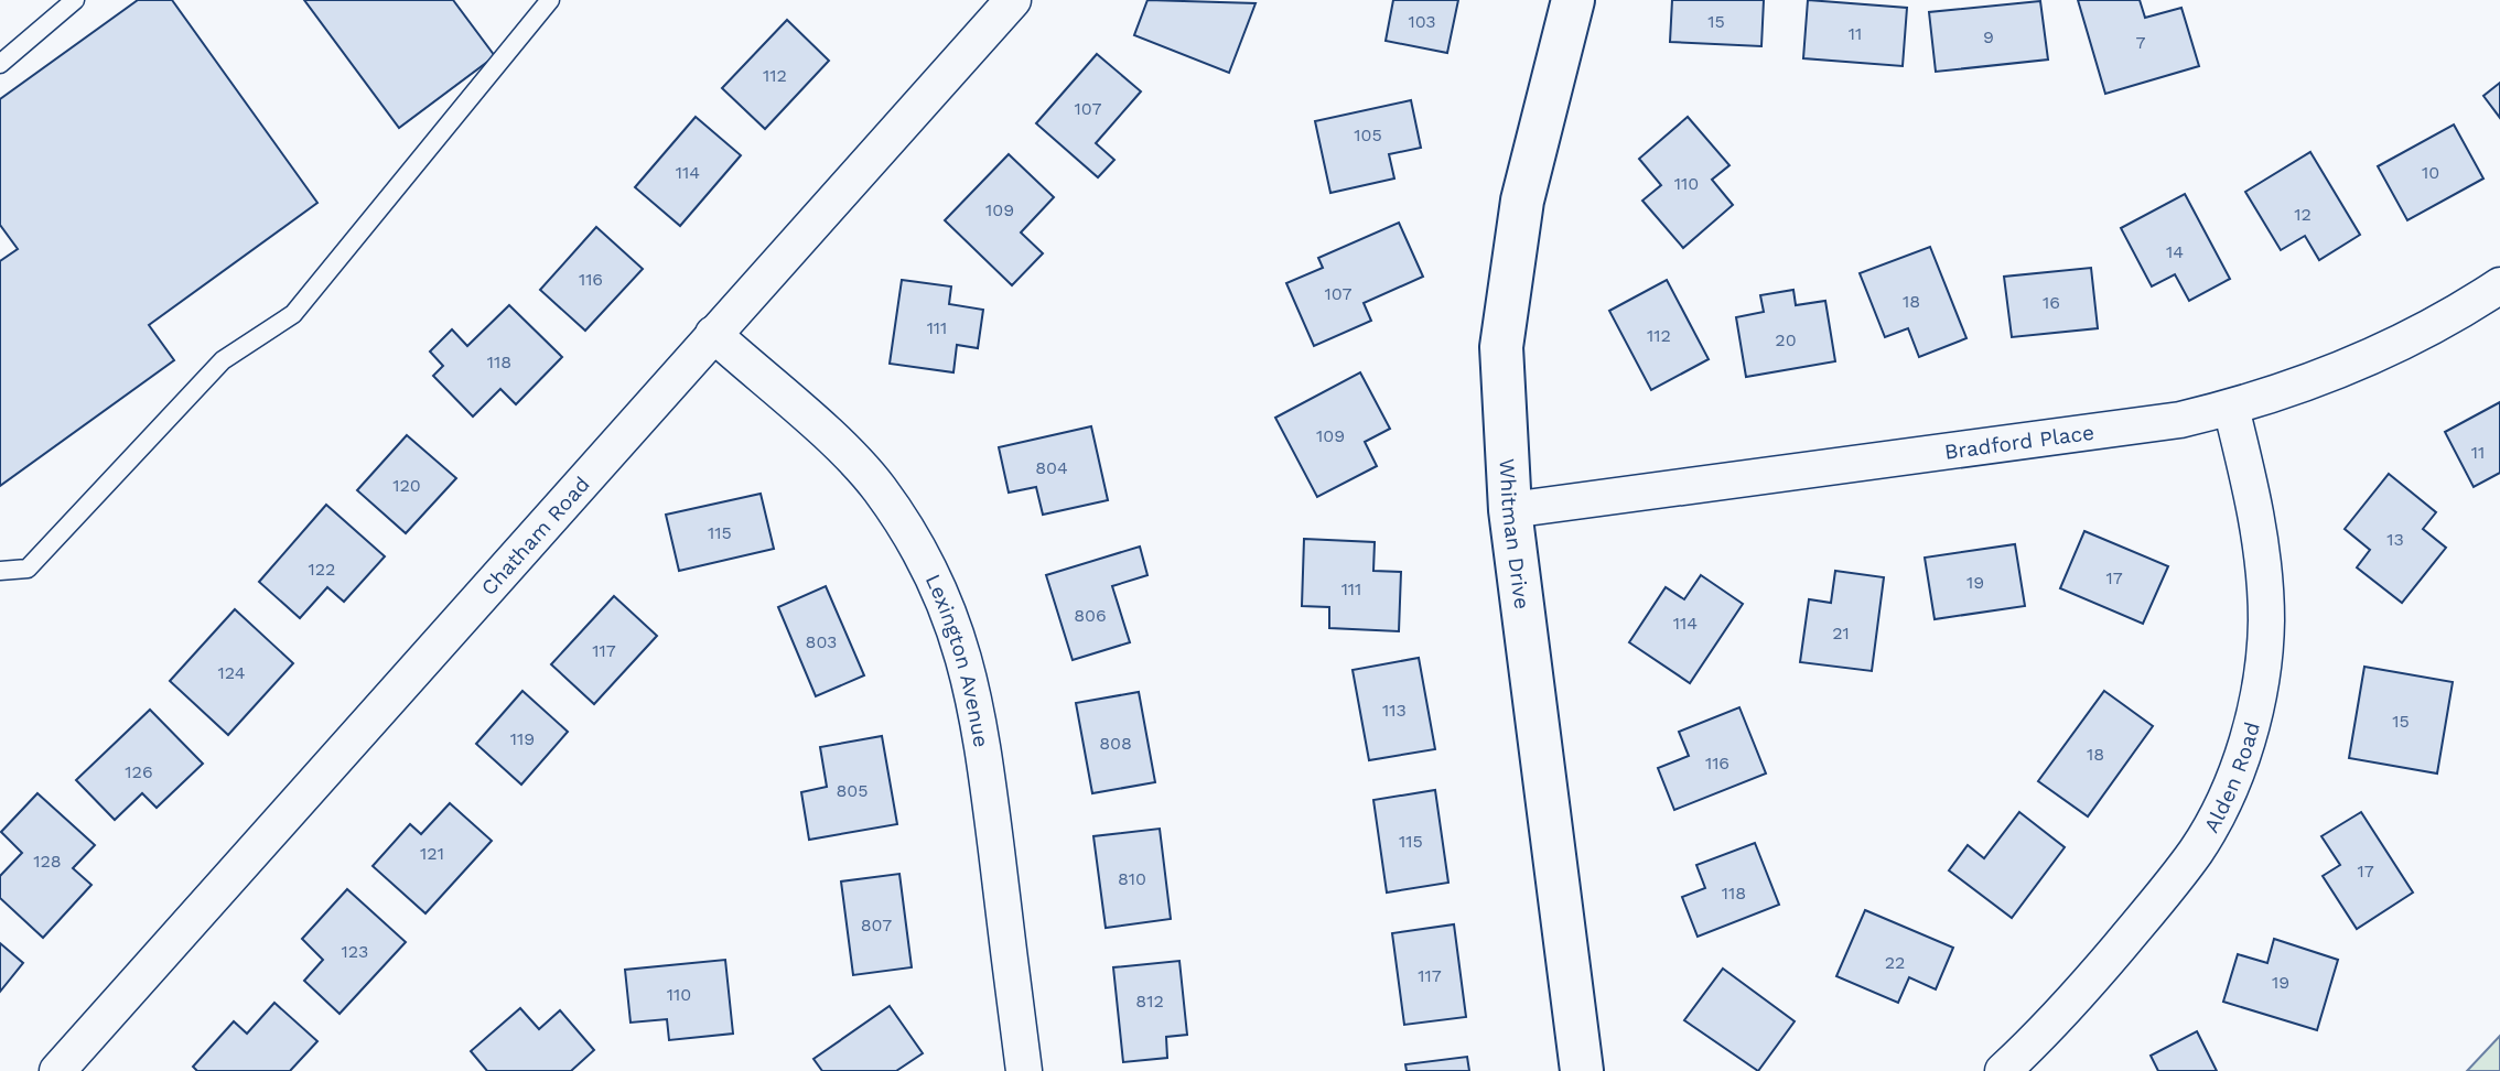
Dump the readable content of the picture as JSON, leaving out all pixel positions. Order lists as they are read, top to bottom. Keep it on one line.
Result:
{"streets":{"street":["Bradford Place","Whitman Drive","Chatham Road","Lexington Avenue","Alden Road"]},"crossings":[["Bradford Place","Whitman Drive"],["Bradford Place","Alden Road"],["Chatham Road","Lexington Avenue"]],"house_numbers":["103","15","11","9","7","112","107","105","114","10","110","109","12","14","116","107","18","16","111","112","20","118","109","11","804","120","115","13","122","17","19","111","806","114","21","803","117","124","113","15","119","808","18","116","126","805","115","121","128","17","810","118","807","123","22","117","19","110","812"]}
